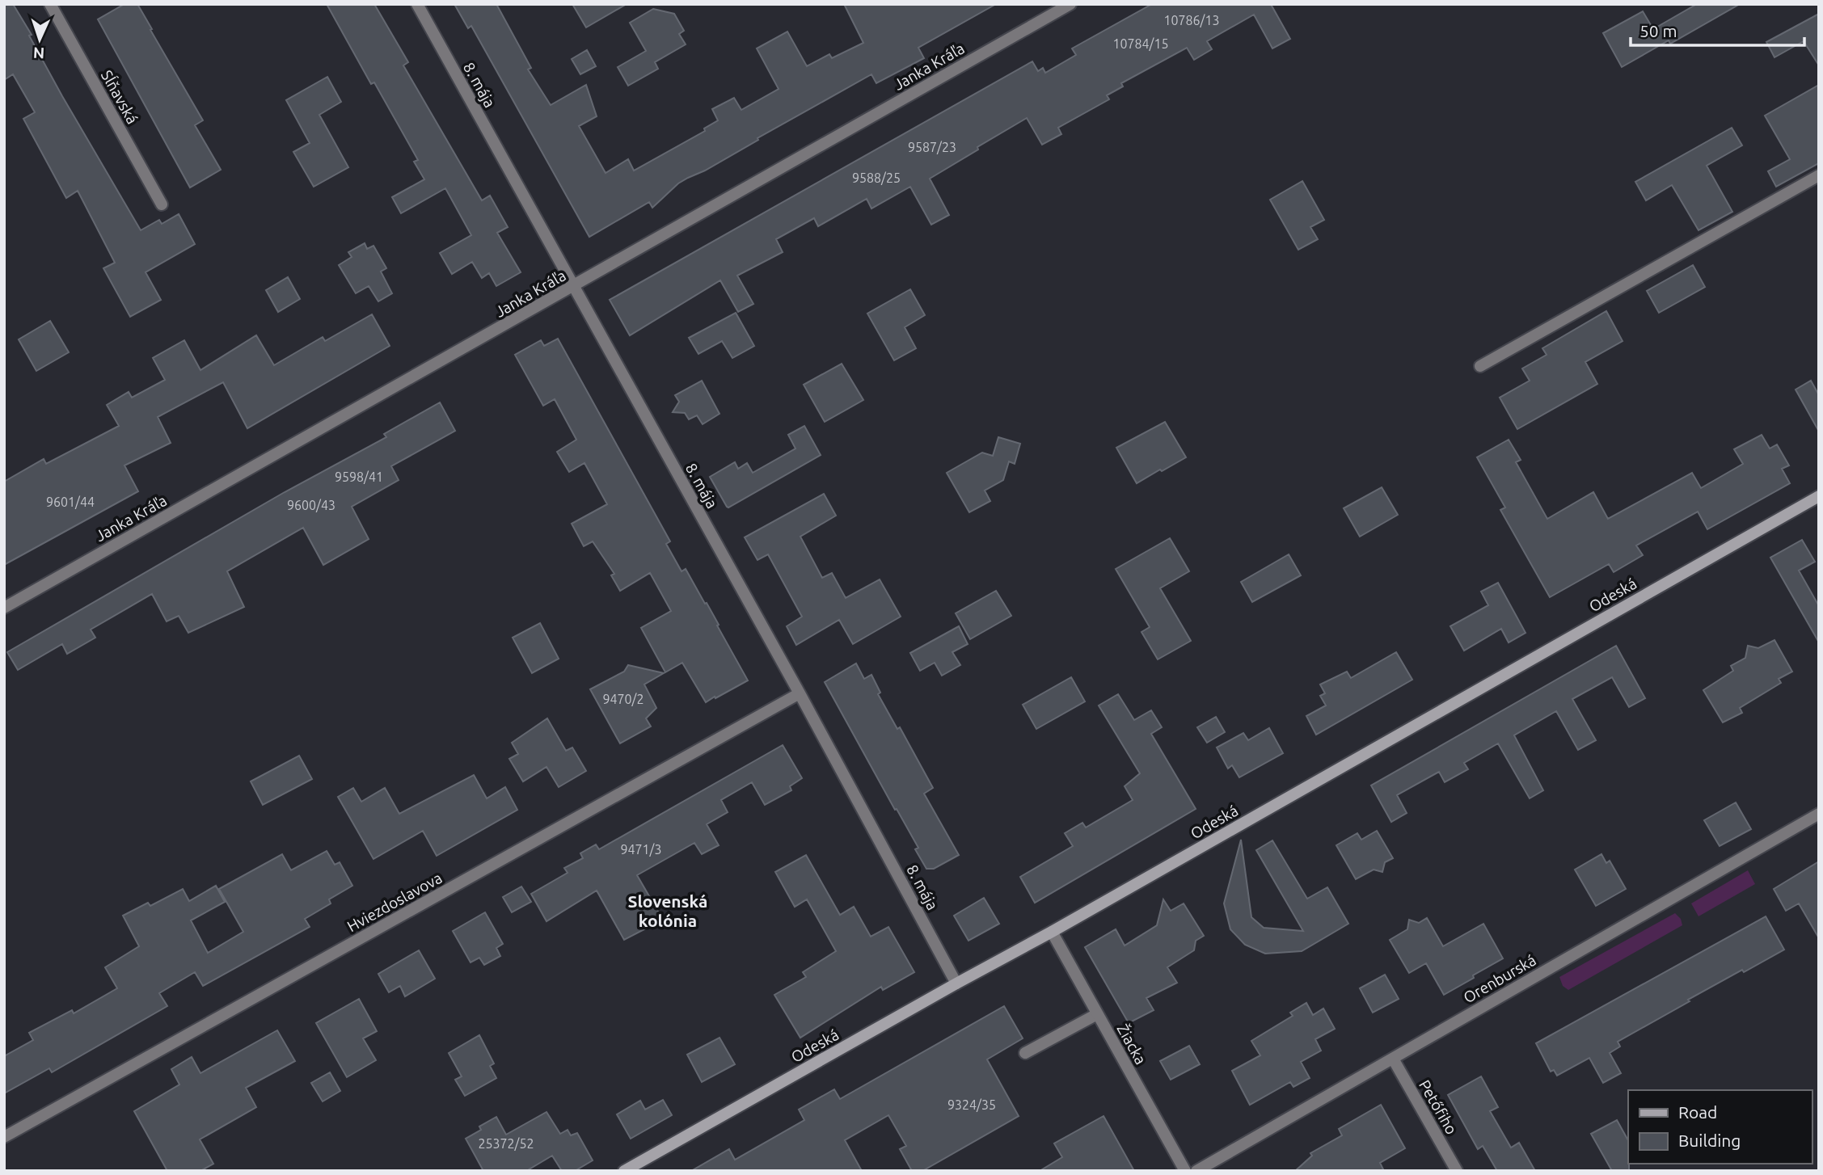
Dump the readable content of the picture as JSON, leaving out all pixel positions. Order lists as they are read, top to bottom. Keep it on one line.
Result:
{"streets":{"street":["Janka Kráľa","8. mája","Sĺňavská","Odeská","Hviezdoslavova","Orenburská","Žiacka","Petőfiho"]},"crossings":[["Janka Kráľa","8. mája"],["8. mája","Odeská"],["8. mája","Hviezdoslavova"],["Odeská","Žiacka"],["Orenburská","Petőfiho"]],"districts":["Slovenská kolónia"],"house_numbers":["10786/13","10784/15","9587/23","9588/25","9598/41","9601/44","9600/43","9470/2","9471/3","9324/35","25372/52"],"legend":["Road","Building"],"scale_bar":"50 m","north":"bottom"}
